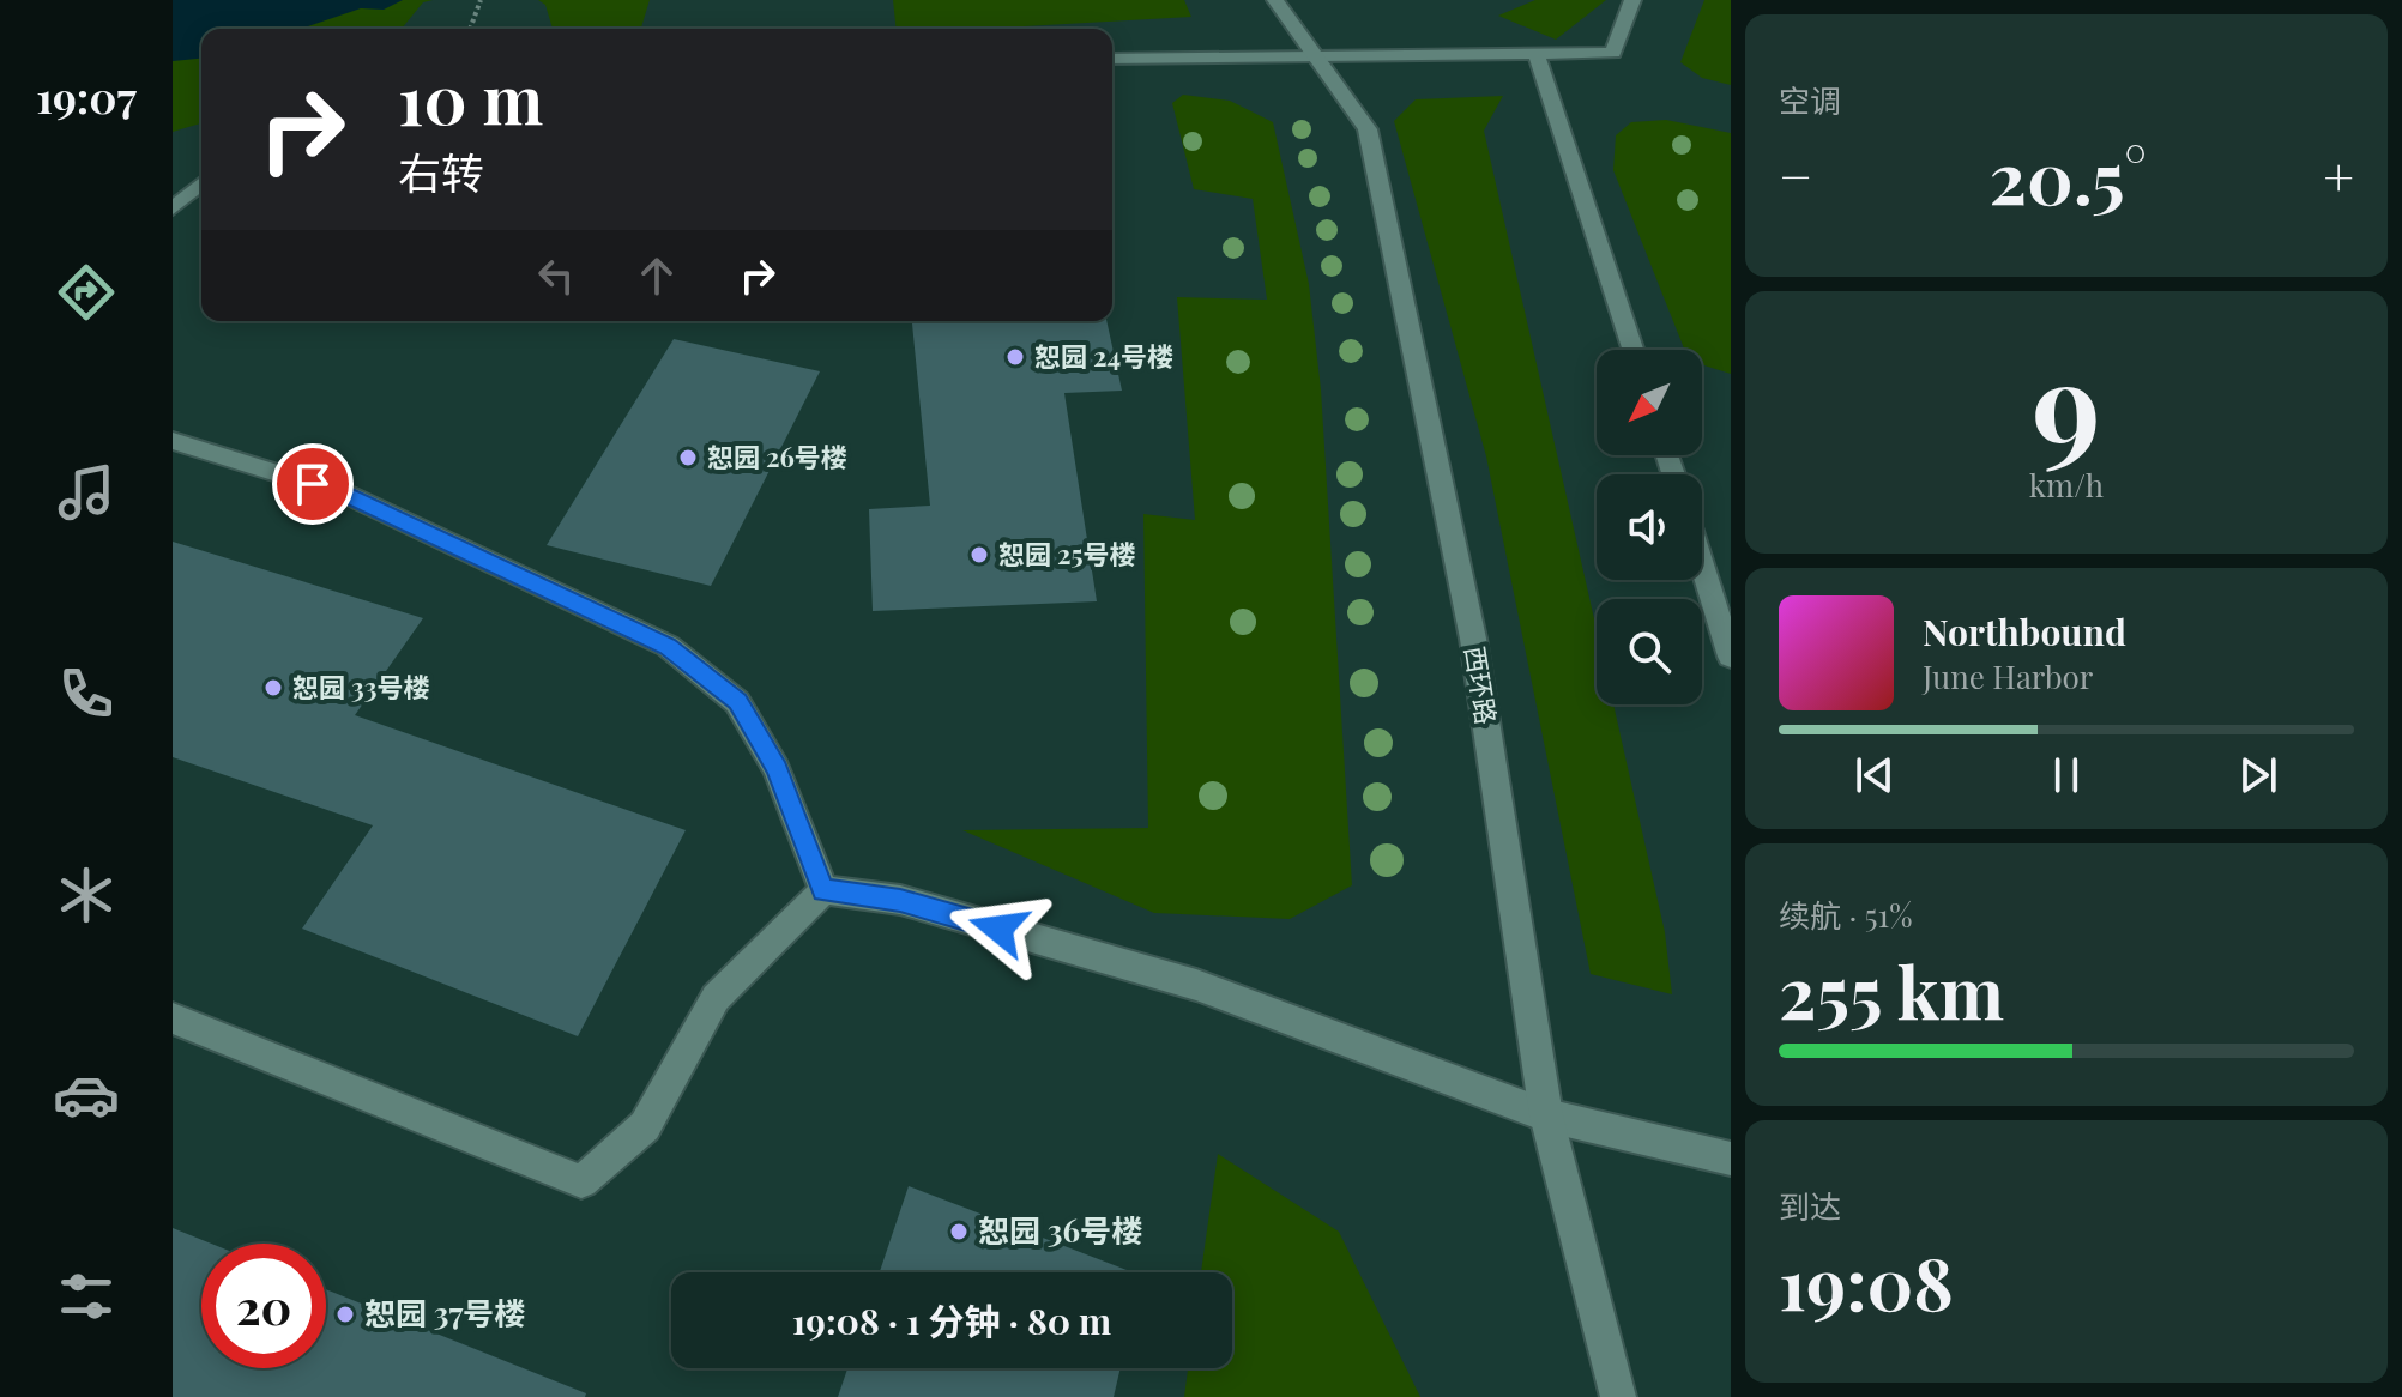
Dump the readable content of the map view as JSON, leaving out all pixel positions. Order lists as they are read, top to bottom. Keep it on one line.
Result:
{"streets":{"street":["西环路"]},"places":["恕园 24号楼","恕园 26号楼","恕园 25号楼","恕园 33号楼","恕园 36号楼","恕园 37号楼"],"north":"bottom left","page":{"tabs":"19:07","tile":["空调",["9","km/h"],["续航 · 51%","255 km"],["到达","19:08"]],"turn":["10 m","右转"],"heat":["−","20.5°","+"],"song":["Northbound","June Harbor"],"limit":"20","trip":"19:08 · 1 分钟 · 80 m"}}
